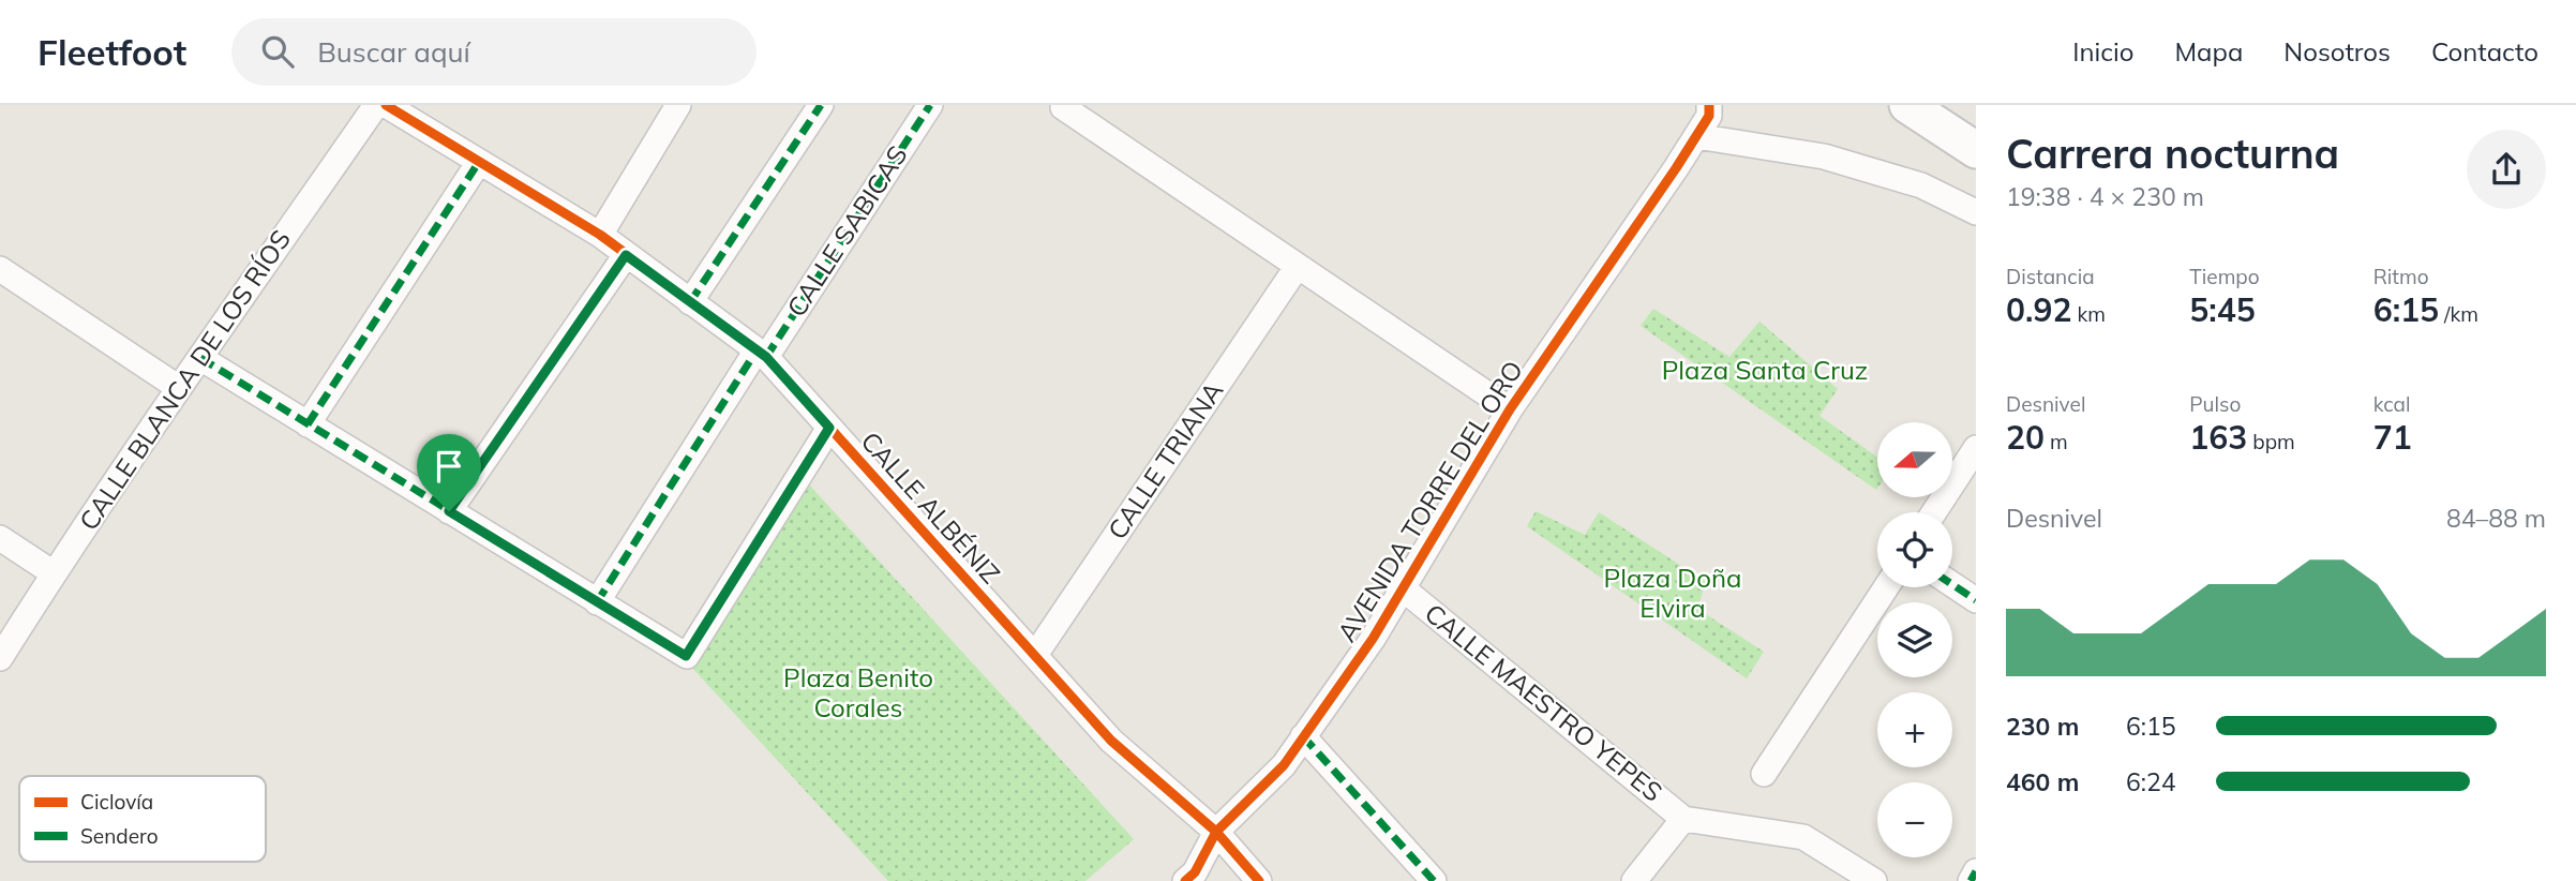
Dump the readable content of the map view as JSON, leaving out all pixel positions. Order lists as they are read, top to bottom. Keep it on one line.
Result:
{"streets":{"street":["CALLE SABICAS","CALLE BLANCA DE LOS RÍOS","CALLE TRIANA","AVENIDA TORRE DEL ORO","CALLE ALBÉNIZ","CALLE MAESTRO YEPES"]},"crossings":[["CALLE SABICAS","CALLE ALBÉNIZ"],["CALLE TRIANA","CALLE ALBÉNIZ"],["AVENIDA TORRE DEL ORO","CALLE ALBÉNIZ"],["AVENIDA TORRE DEL ORO","CALLE MAESTRO YEPES"]],"parks":["Plaza Santa Cruz","Plaza Doña Elvira","Plaza Benito Corales"],"legend":["Ciclovía","Sendero"],"north":"left","page":{"header":"Fleetfoot","search":"Buscar aquí","nav":["Inicio","Mapa","Nosotros","Contacto"],"heading":["Carrera nocturna","19:38 · 4 × 230 m"],"stats":[["Distancia","0.92 km"],["Tiempo","5:45"],["Ritmo","6:15 /km"],["Desnivel","20 m"],["Pulso","163 bpm"],["kcal","71"]],"map_buttons":["+","−"],"chart":["Desnivel","84–88 m"],"list":[{"name":"230 m","note":"6:15"},{"name":"460 m","note":"6:24"}]}}
